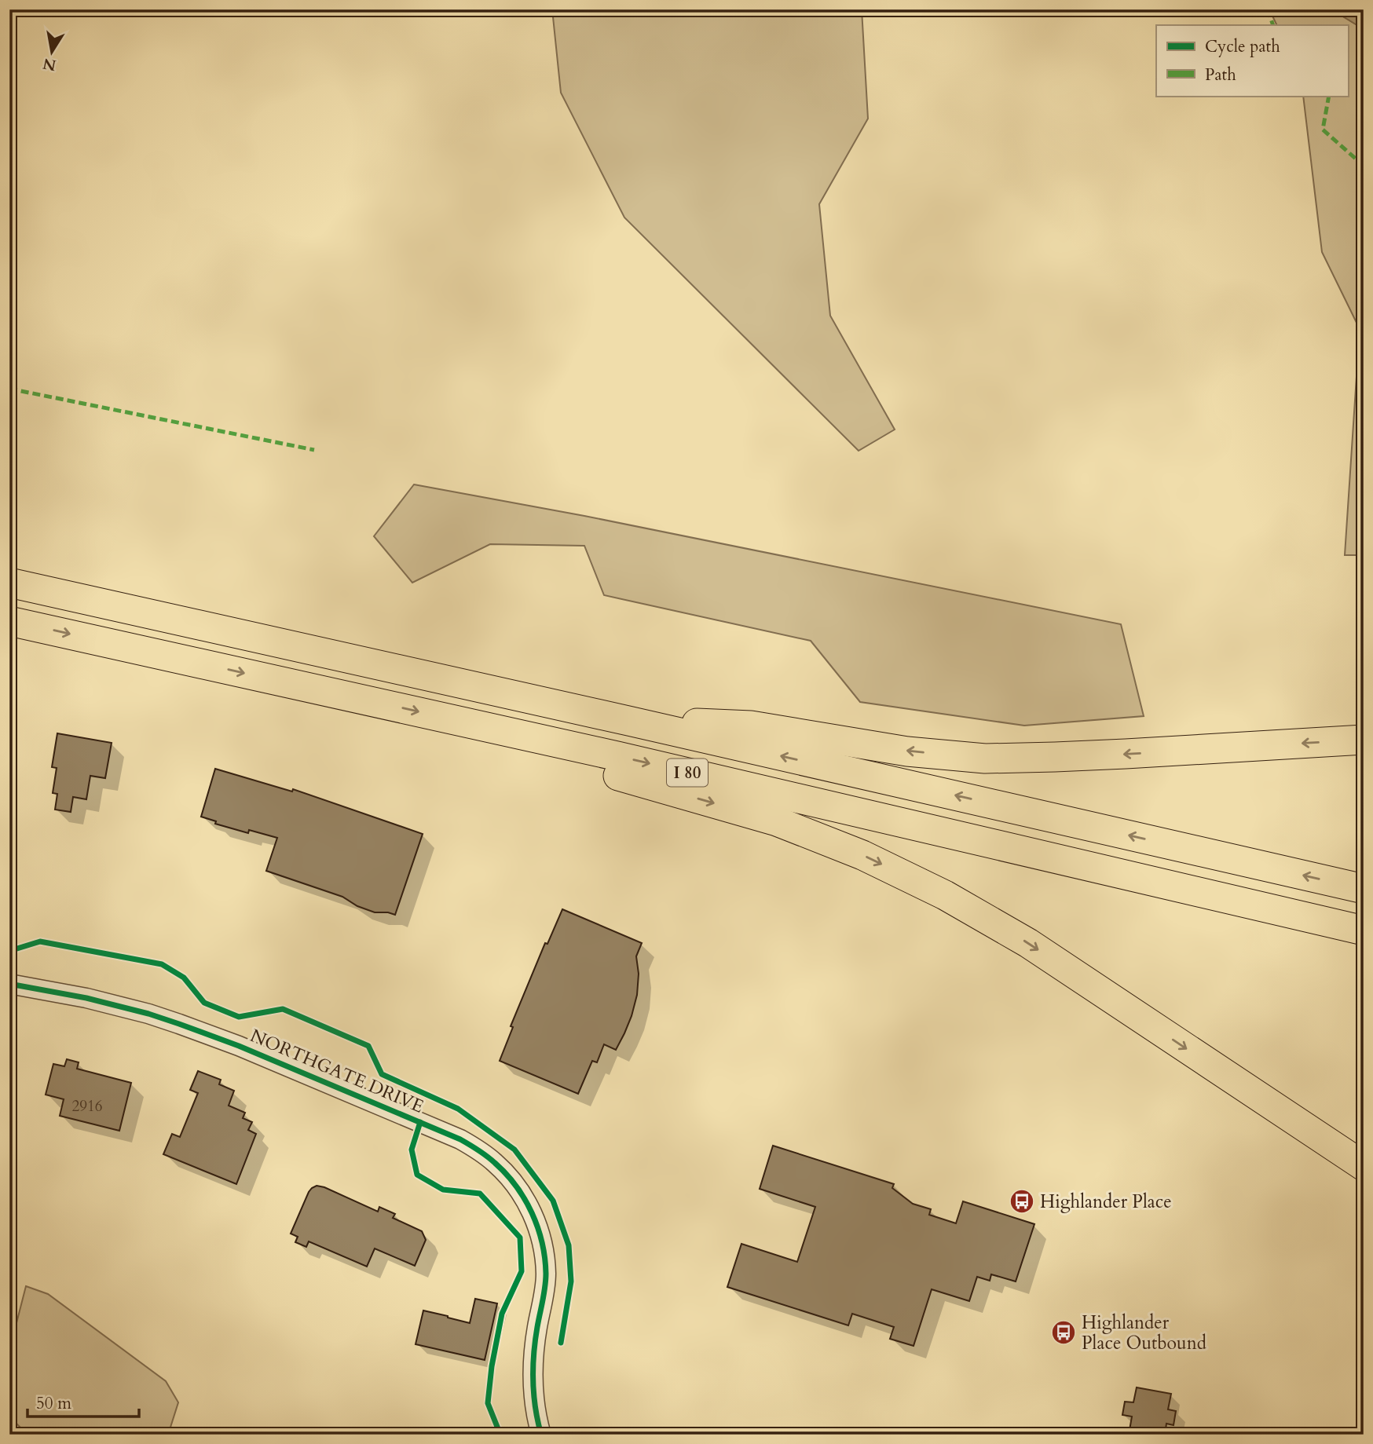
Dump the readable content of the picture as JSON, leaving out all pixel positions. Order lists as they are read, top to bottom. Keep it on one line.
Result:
{"streets":{"highway":["I 80"],"street":["NORTHGATE DRIVE"]},"places":{"bus stop":["Highlander Place","Highlander Place Outbound"]},"house_numbers":["2916"],"legend":["Cycle path","Path"],"scale_bar":"50 m","north":"bottom"}
